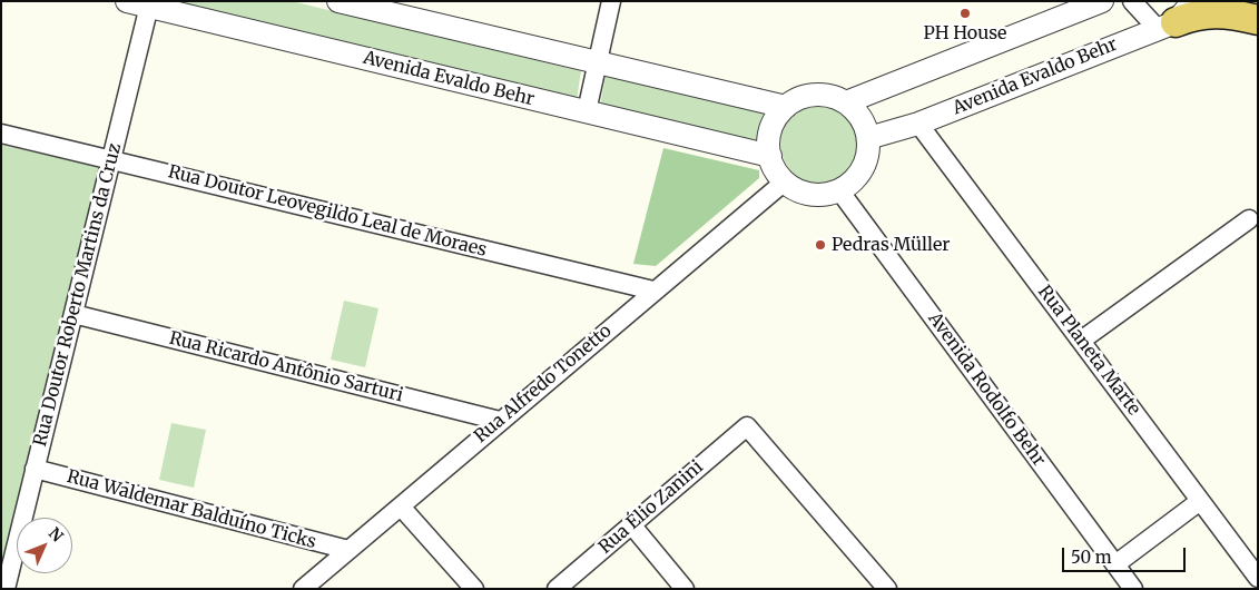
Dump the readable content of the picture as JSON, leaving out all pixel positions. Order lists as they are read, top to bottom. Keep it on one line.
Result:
{"streets":{"street":["Avenida Evaldo Behr","Rua Doutor Leovegildo Leal de Moraes","Rua Doutor Roberto Martins da Cruz","Rua Planeta Marte","Rua Ricardo Antônio Sarturi","Rua Alfredo Tonetto","Avenida Rodolfo Behr","Rua Élio Zanini","Rua Waldemar Balduíno Ticks"]},"crossings":[["Avenida Evaldo Behr","Rua Doutor Roberto Martins da Cruz"],["Avenida Evaldo Behr","Rua Planeta Marte"],["Avenida Evaldo Behr","Rua Alfredo Tonetto"],["Avenida Evaldo Behr","Avenida Rodolfo Behr"],["Rua Doutor Leovegildo Leal de Moraes","Rua Doutor Roberto Martins da Cruz"],["Rua Doutor Leovegildo Leal de Moraes","Rua Alfredo Tonetto"],["Rua Doutor Roberto Martins da Cruz","Rua Ricardo Antônio Sarturi"],["Rua Doutor Roberto Martins da Cruz","Rua Waldemar Balduíno Ticks"],["Rua Ricardo Antônio Sarturi","Rua Alfredo Tonetto"],["Rua Alfredo Tonetto","Avenida Rodolfo Behr"],["Rua Alfredo Tonetto","Rua Waldemar Balduíno Ticks"]],"places":["PH House","Pedras Müller"],"scale_bar":"50 m","north":"top right"}
